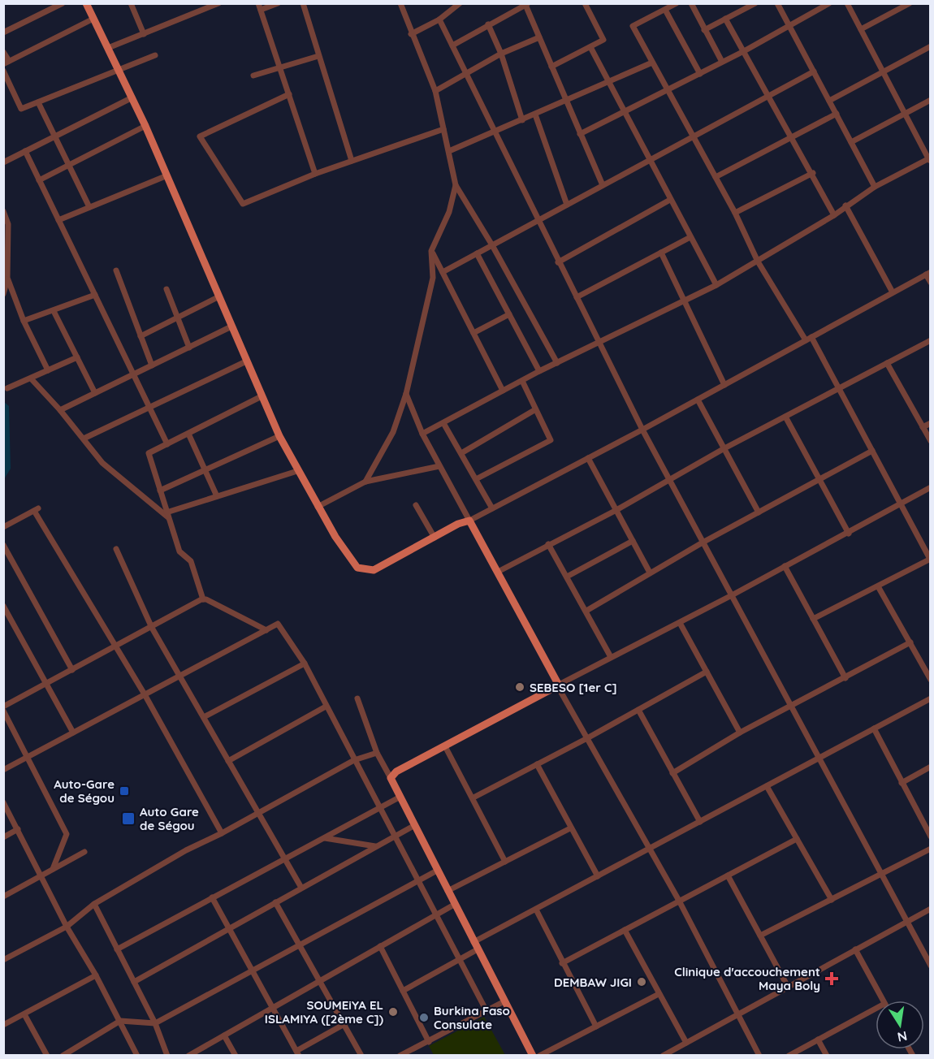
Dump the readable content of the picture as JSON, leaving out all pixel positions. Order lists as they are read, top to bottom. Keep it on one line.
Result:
{"places":{"other":["SEBESO [1er C]","DEMBAW JIGI","SOUMEiYA EL ISLAMIYA ([2ème C])","Burkina Faso Consulate"],"transit":["Auto-Gare de Ségou","Auto Gare de Ségou"],"health":["Clinique d'accouchement Maya Boly"]},"north":"bottom"}
